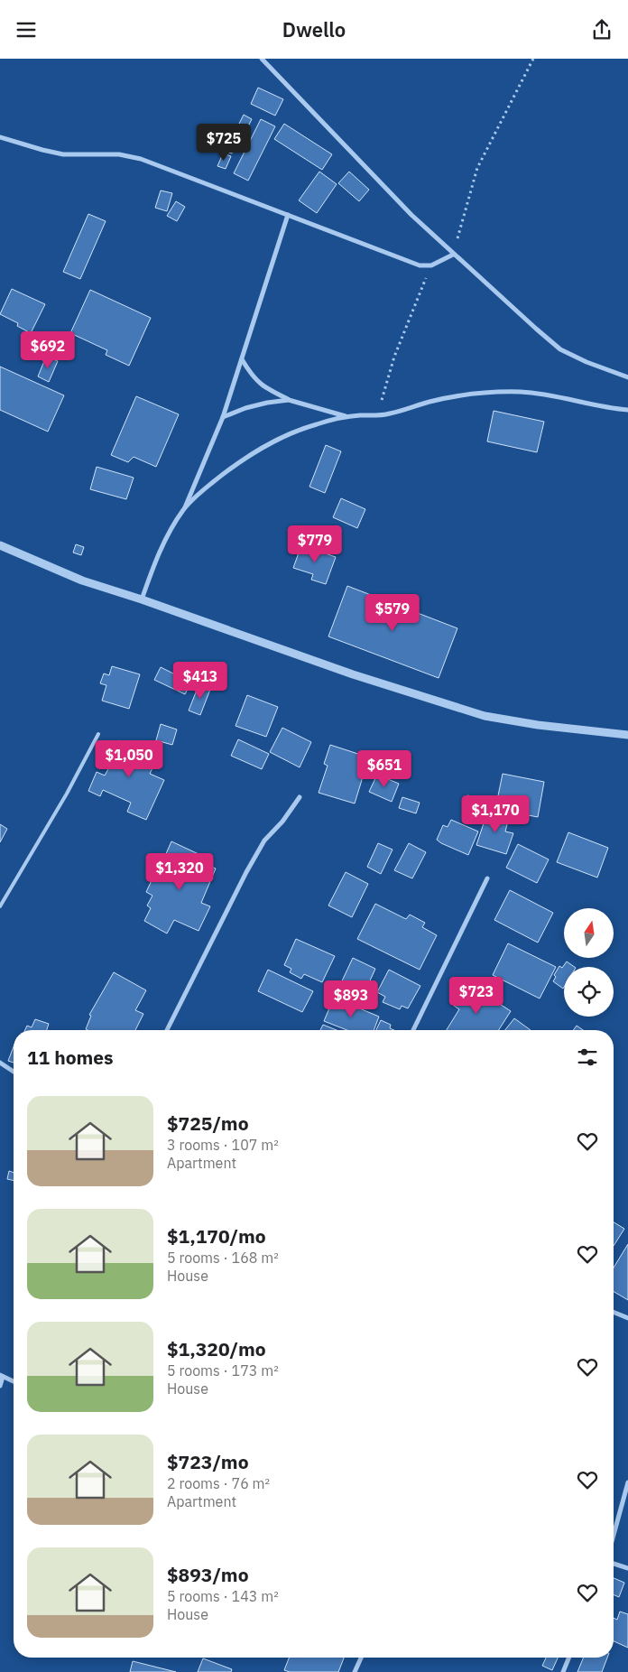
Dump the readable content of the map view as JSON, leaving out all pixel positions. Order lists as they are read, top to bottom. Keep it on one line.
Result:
{"north":"top","page":{"header":"Dwello","price":["$725","$692","$779","$579","$413","$1,050","$651","$1,170","$1,320","$723","$893"],"heading":"11 homes","list":[{"name":"$725/mo","note":"3 rooms · 107 m² · Apartment"},{"name":"$1,170/mo","note":"5 rooms · 168 m² · House"},{"name":"$1,320/mo","note":"5 rooms · 173 m² · House"},{"name":"$723/mo","note":"2 rooms · 76 m² · Apartment"},{"name":"$893/mo","note":"5 rooms · 143 m² · House"}]}}
